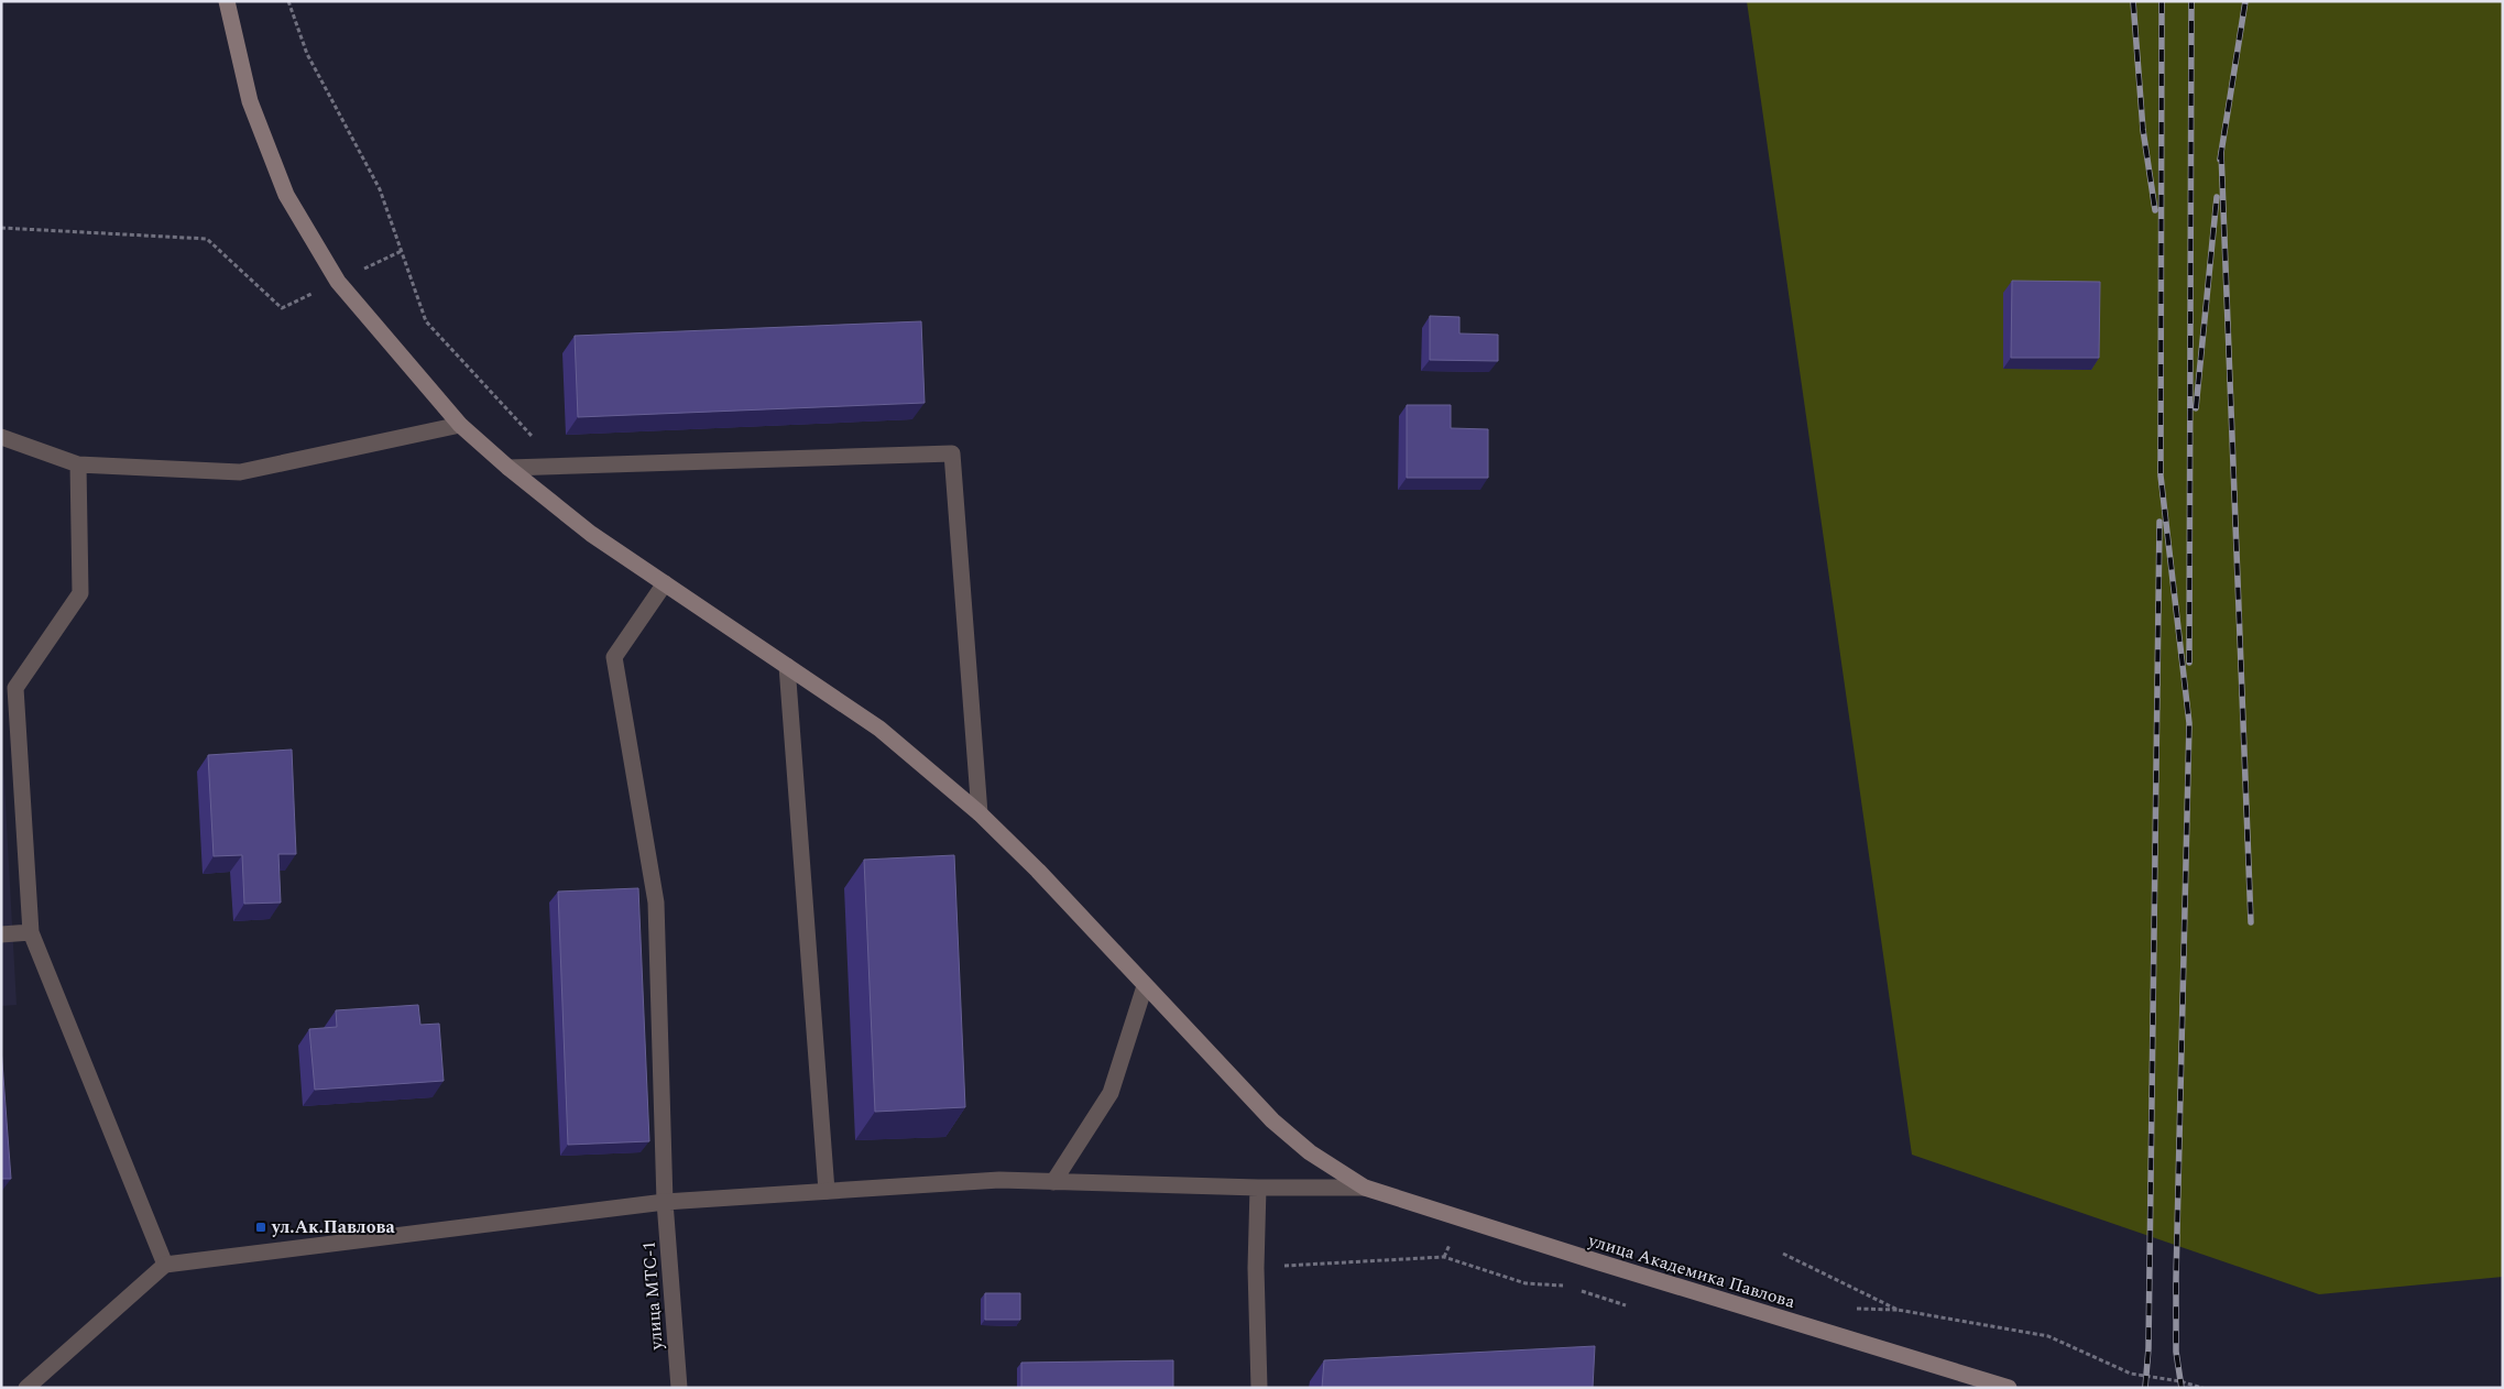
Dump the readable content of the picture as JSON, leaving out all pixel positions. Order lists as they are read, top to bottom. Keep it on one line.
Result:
{"streets":{"street":["улица Академика Павлова","улица МТС-1"]},"crossings":[["улица Академика Павлова","улица МТС-1"]],"places":{"transit":["ул.Ак.Павлова"]}}
